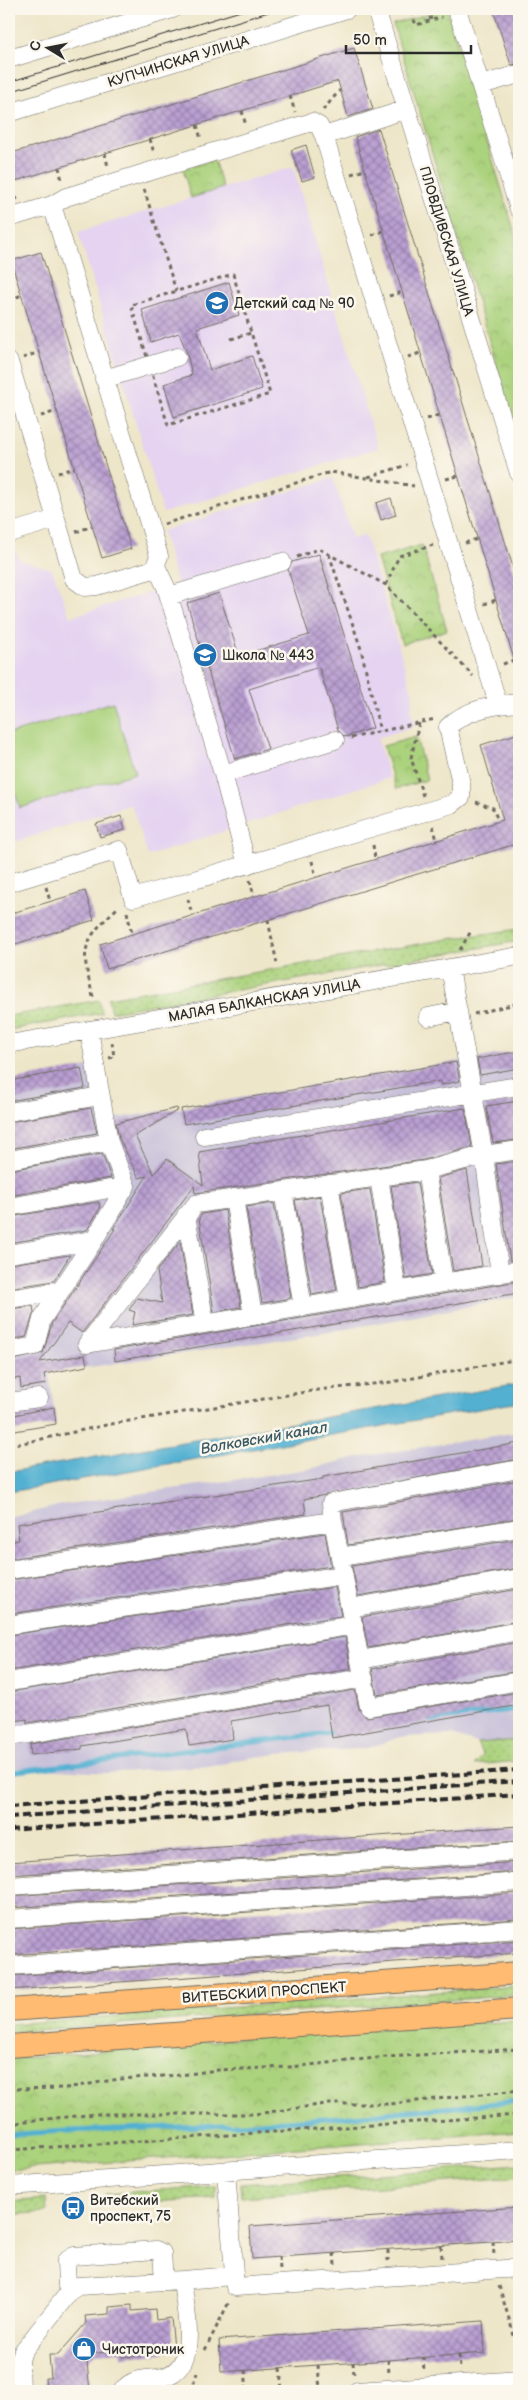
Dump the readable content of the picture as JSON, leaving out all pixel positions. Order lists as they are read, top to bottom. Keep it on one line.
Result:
{"streets":{"main road":["ВИТЕБСКИЙ ПРОСПЕКТ"],"street":["КУПЧИНСКАЯ УЛИЦА","ПЛОВДИВСКАЯ УЛИЦА","МАЛАЯ БАЛКАНСКАЯ УЛИЦА"]},"water":["Волковский канал"],"places":{"school or university":["Детский сад № 90","Школа № 443"],"bus stop":["Витебский проспект, 75"],"shop":["Чистотроник"]},"scale_bar":"50 m","north":"left"}
